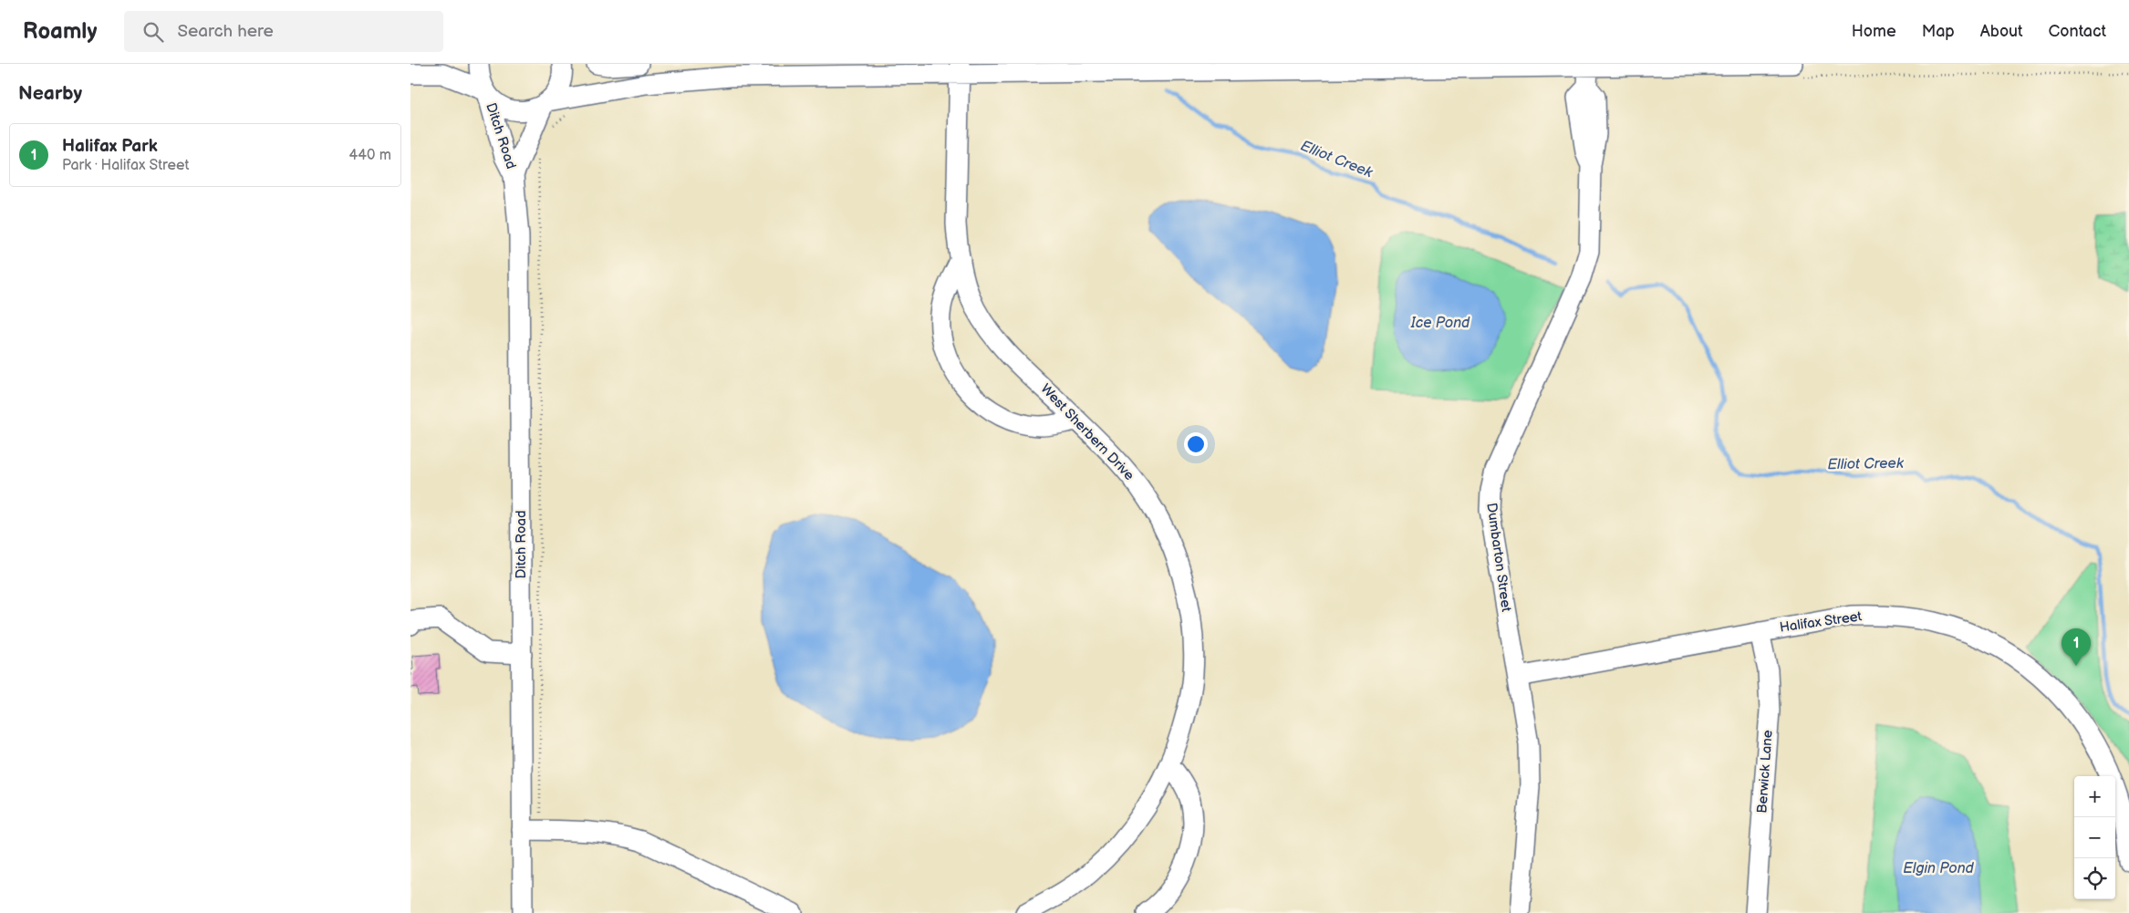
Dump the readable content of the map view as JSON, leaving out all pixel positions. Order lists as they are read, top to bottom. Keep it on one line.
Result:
{"streets":{"street":["Ditch Road","West Sherbern Drive","Dumbarton Street","Halifax Street","Berwick Lane"]},"crossings":[["Dumbarton Street","Halifax Street"],["Halifax Street","Berwick Lane"]],"water":["Elliot Creek","Ice Pond","Elgin Pond"],"page":{"header":"Roamly","search":"Search here","nav":["Home","Map","About","Contact"],"heading":"Nearby","list":[{"mark":"1","name":"Halifax Park","note":"Park · Halifax Street","value":"440 m"}],"pins":"1","map_buttons":["+","−"]}}
